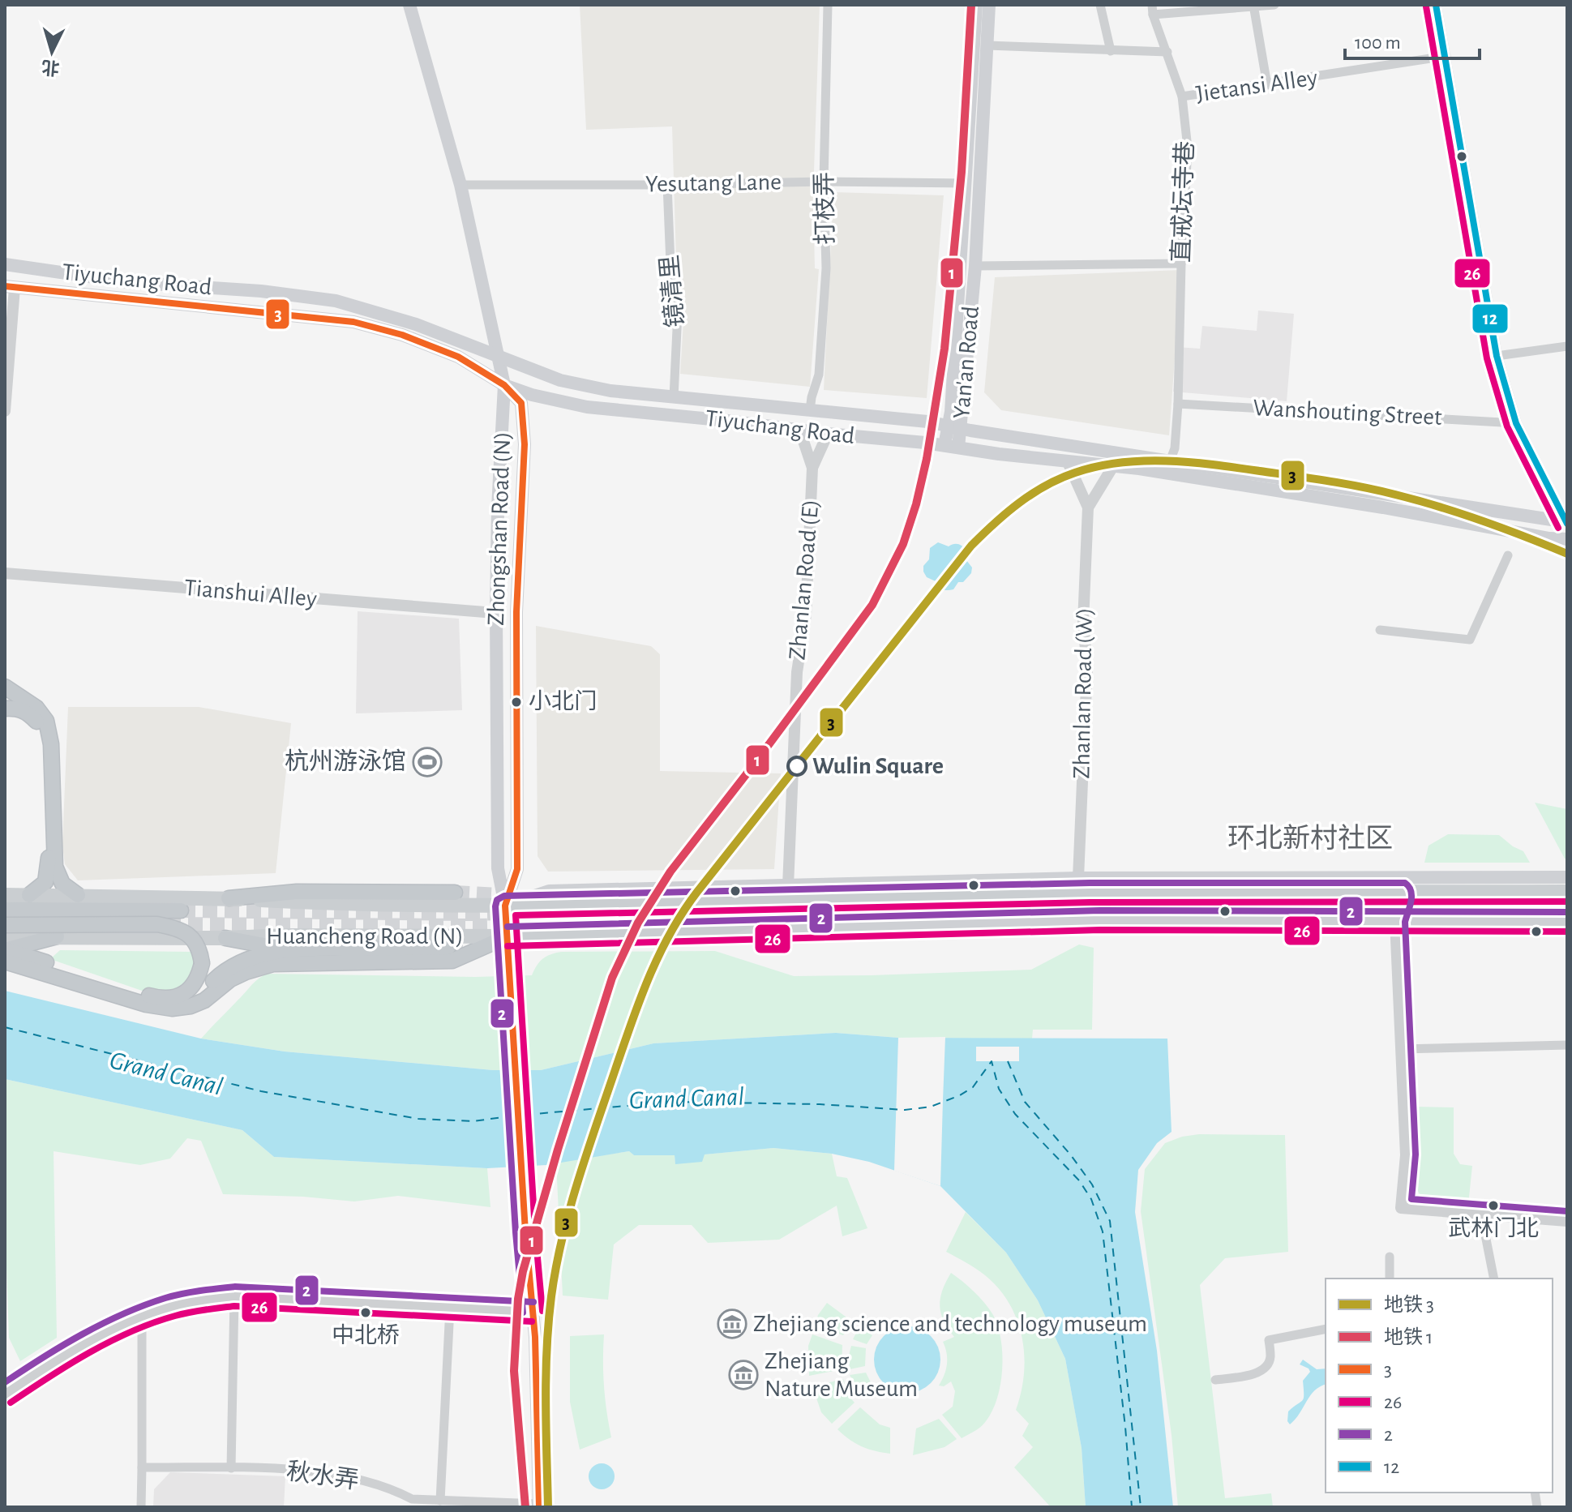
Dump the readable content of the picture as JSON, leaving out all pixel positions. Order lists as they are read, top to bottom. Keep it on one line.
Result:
{"streets":{"main road":["Tiyuchang Road","Yan'an Road","Zhongshan Road (N)","Huancheng Road (N)"],"street":["Jietansi Alley","Yesutang Lane","直戒坛寺巷","打枝弄","镜清里","Wanshouting Street","Zhanlan Road (E)","Tianshui Alley","Zhanlan Road (W)","秋水弄"]},"crossings":[["Jietansi Alley","直戒坛寺巷"],["Yesutang Lane","打枝弄"],["Yesutang Lane","镜清里"],["Yesutang Lane","Yan'an Road"],["Yesutang Lane","Zhongshan Road (N)"],["直戒坛寺巷","Tiyuchang Road"],["直戒坛寺巷","Wanshouting Street"],["打枝弄","Tiyuchang Road"],["Tiyuchang Road","镜清里"],["Tiyuchang Road","Yan'an Road"],["Tiyuchang Road","Zhongshan Road (N)"],["Tiyuchang Road","Zhanlan Road (E)"],["Tiyuchang Road","Zhanlan Road (W)"],["Zhongshan Road (N)","Tianshui Alley"],["Zhongshan Road (N)","Huancheng Road (N)"],["Zhongshan Road (N)","秋水弄"],["Zhanlan Road (E)","Huancheng Road (N)"],["Zhanlan Road (W)","Huancheng Road (N)"]],"districts":["环北新村社区"],"water":["Grand Canal"],"places":{"other":["小北门","Wulin Square","武林门北","中北桥"],"sports":["杭州游泳馆"],"museum":["Zhejiang science and technology museum","Zhejiang Nature Museum"]},"lines":["metro line 1","transit line 12","transit line 26","transit line 3","metro line 3","transit line 2"],"legend":["地铁 3","地铁 1","3","26","2","12"],"scale_bar":"100 m","north":"bottom"}
